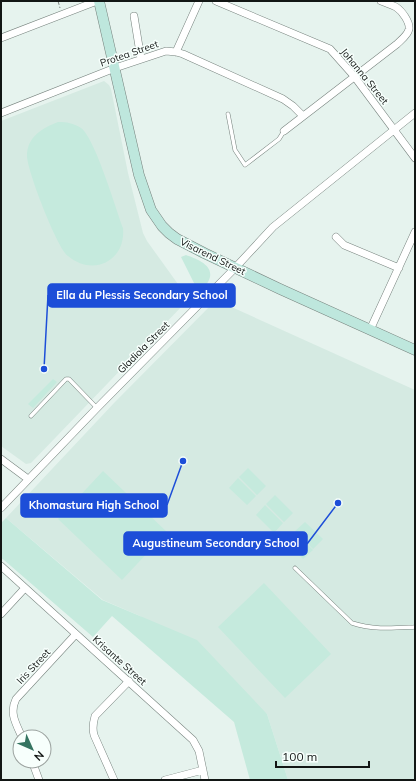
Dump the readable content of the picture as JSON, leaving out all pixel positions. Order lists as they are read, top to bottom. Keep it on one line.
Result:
{"streets":{"street":["Protea Street","Johanna Street","Visarend Street","Gladiola Street","Krisante Street","Iris Street"]},"crossings":[["Protea Street","Visarend Street"],["Johanna Street","Gladiola Street"],["Visarend Street","Gladiola Street"],["Krisante Street","Iris Street"]],"places":["Ella du Plessis Secondary School","Khomastura High School","Augustineum Secondary School"],"scale_bar":"100 m","north":"bottom right"}
